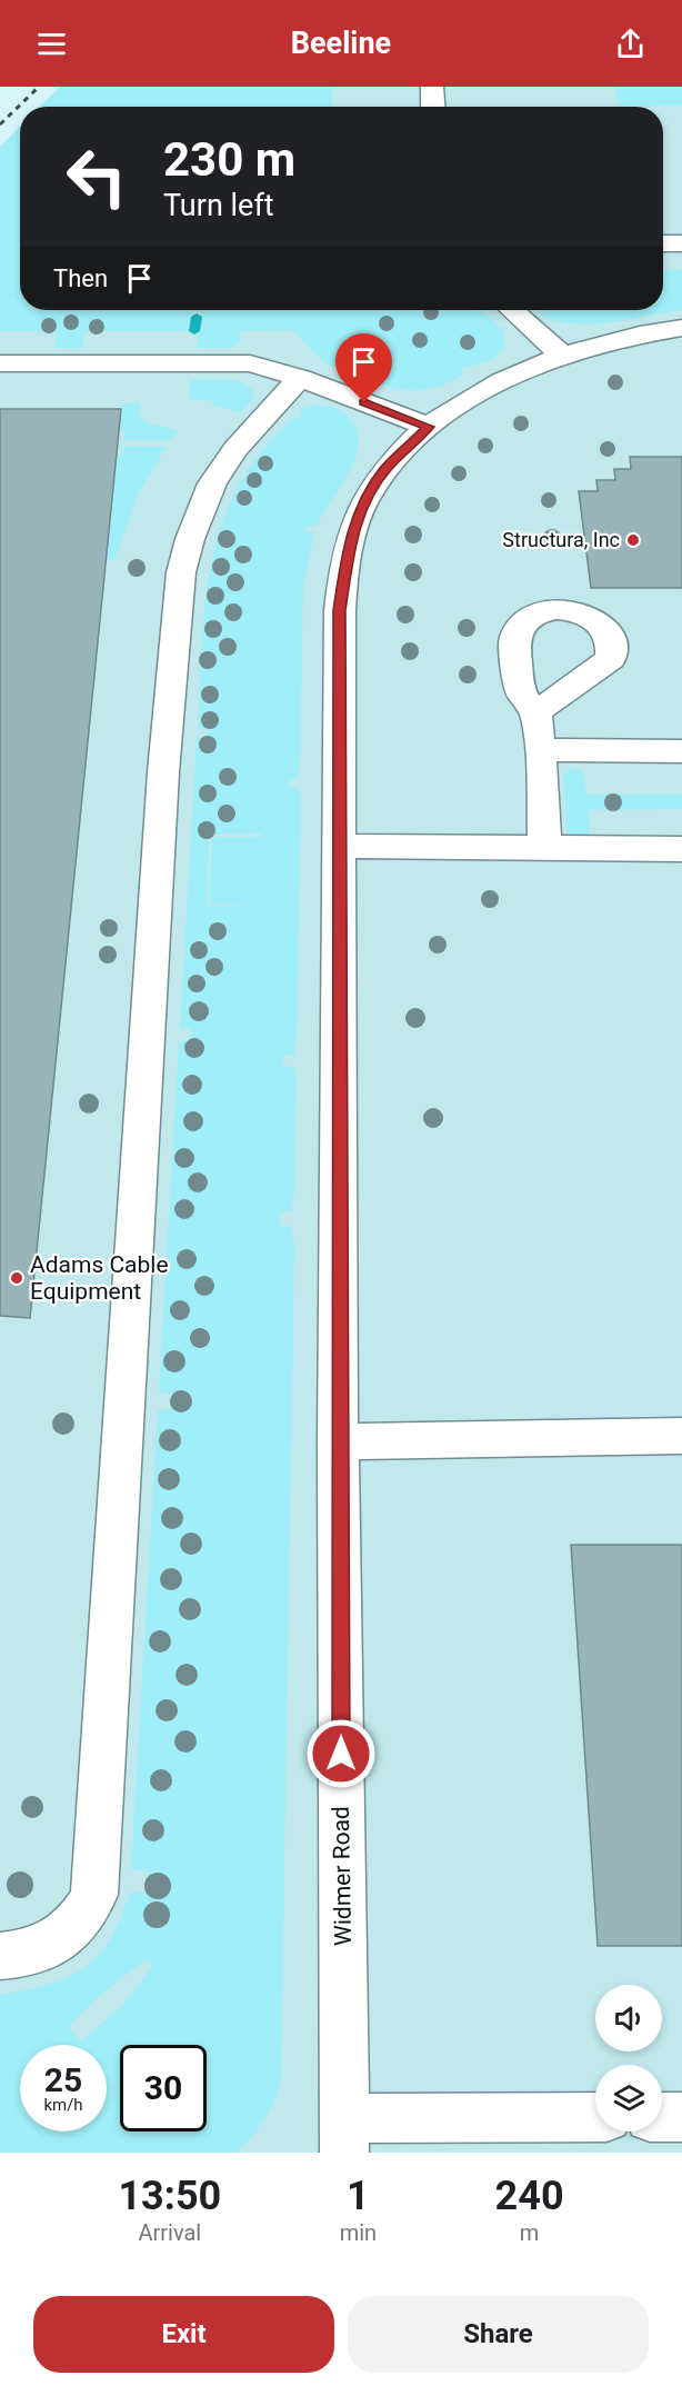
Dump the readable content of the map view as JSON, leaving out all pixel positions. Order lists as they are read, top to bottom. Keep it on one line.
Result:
{"streets":{"street":["Widmer Road"]},"places":["Structura, Inc","Adams Cable Equipment"],"page":{"header":"Beeline","turn":["230 m","Turn left"],"then":"Then","speed":"25 km/h","limit":"30","eta":["13:50","Arrival","1","min","240","m"],"buttons":["Exit","Share"]}}
